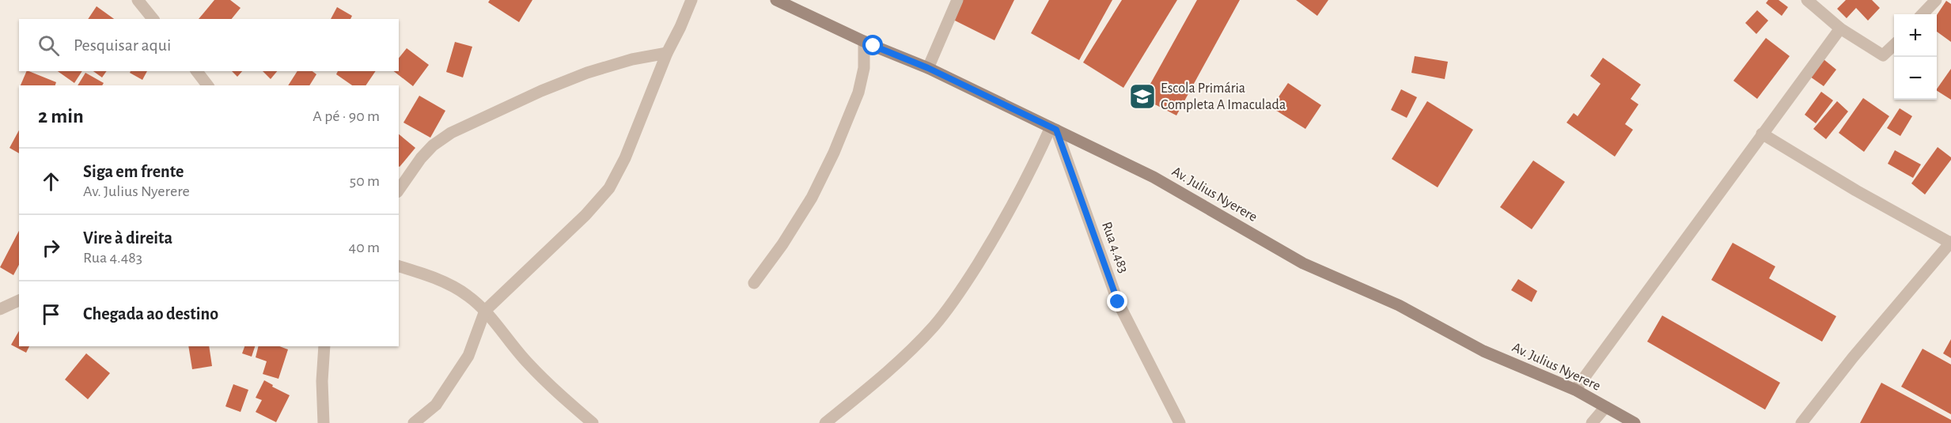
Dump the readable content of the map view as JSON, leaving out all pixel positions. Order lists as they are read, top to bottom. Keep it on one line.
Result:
{"streets":{"main road":["Av. Julius Nyerere"],"street":["Rua 4.483"]},"crossings":[["Av. Julius Nyerere","Rua 4.483"]],"places":{"school or university":["Escola Primária Completa A Imaculada"]},"page":{"map_buttons":["+","−"],"search":"Pesquisar aqui","heading":["2 min","A pé · 90 m"],"list":[["Siga em frente","Av. Julius Nyerere","50 m"],["Vire à direita","Rua 4.483","40 m"],"Chegada ao destino"]}}
